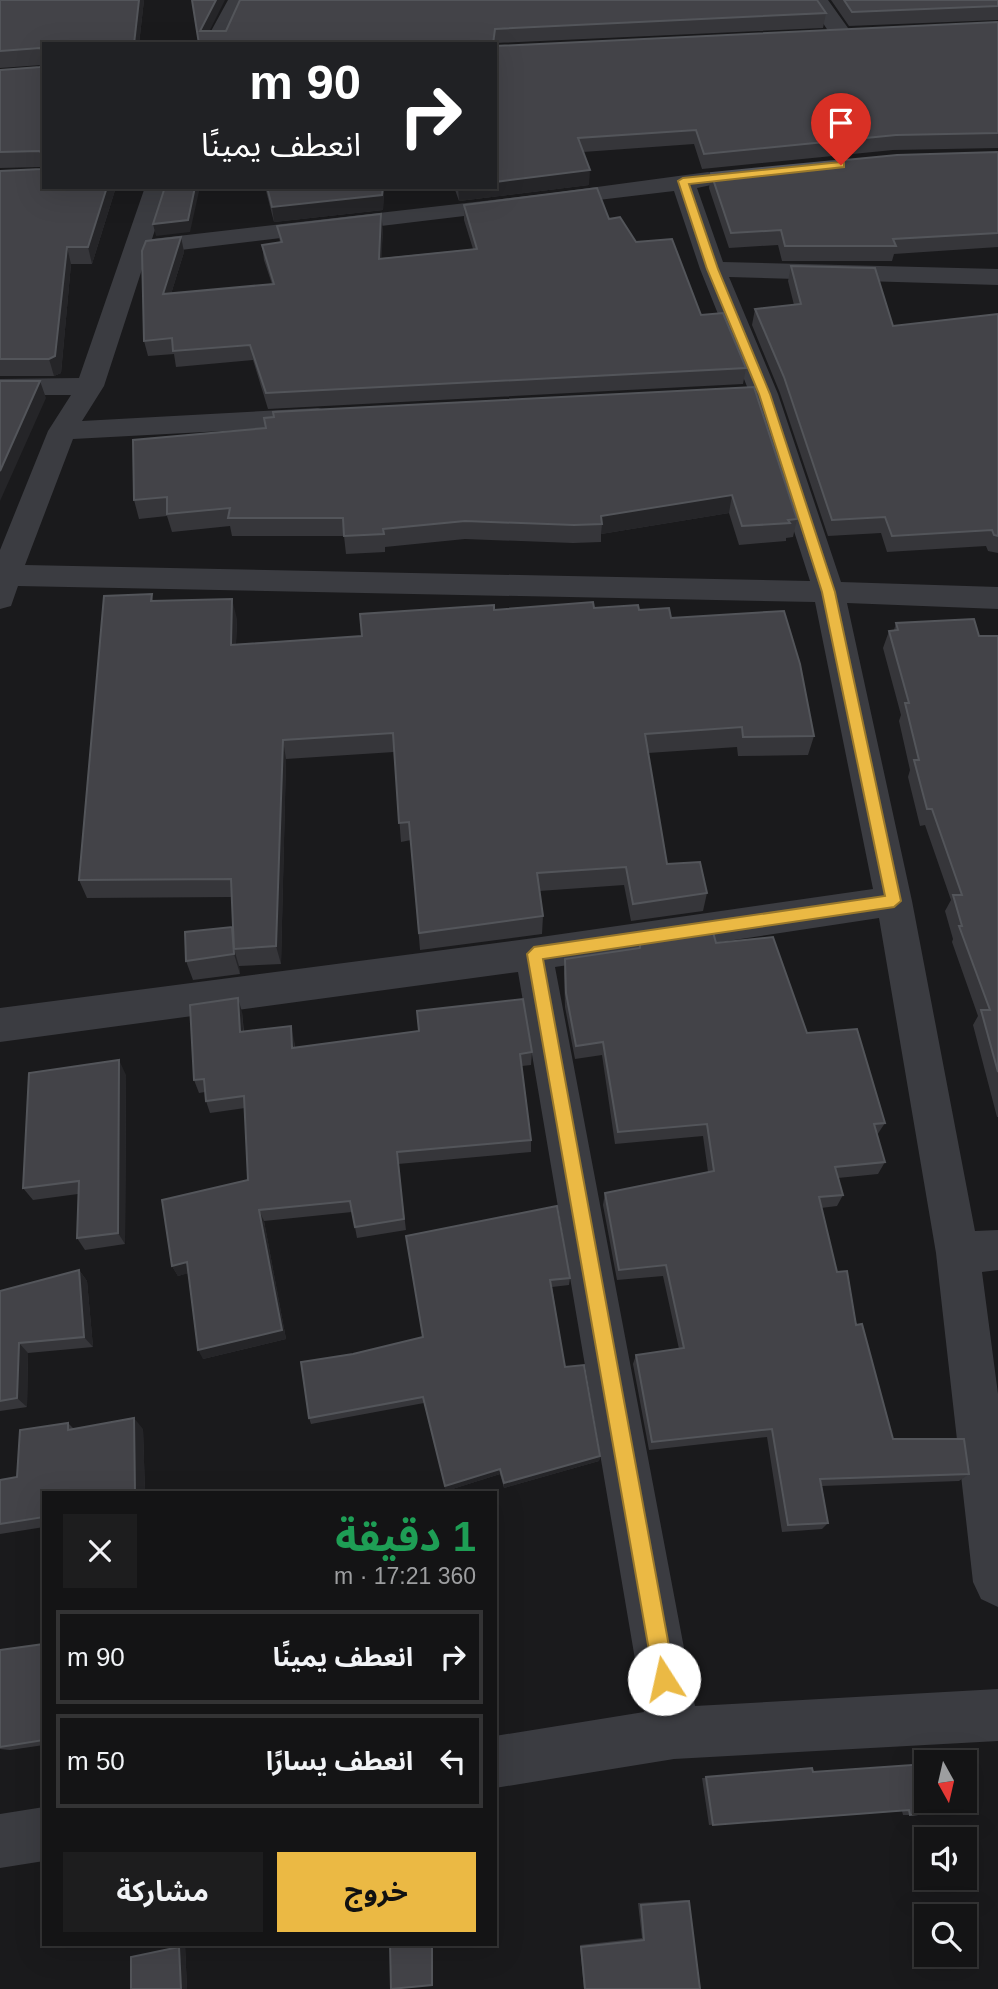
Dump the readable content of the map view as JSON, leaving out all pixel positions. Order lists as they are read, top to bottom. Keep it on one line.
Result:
{"north":"bottom","page":{"turn":["90 m","انعطف يمينًا"],"heading":["1 دقيقة","360 m · 17:21"],"list":[{"name":"انعطف يمينًا","value":"90 m"},{"name":"انعطف يسارًا","value":"50 m"}],"buttons":["خروج","مشاركة"]}}
